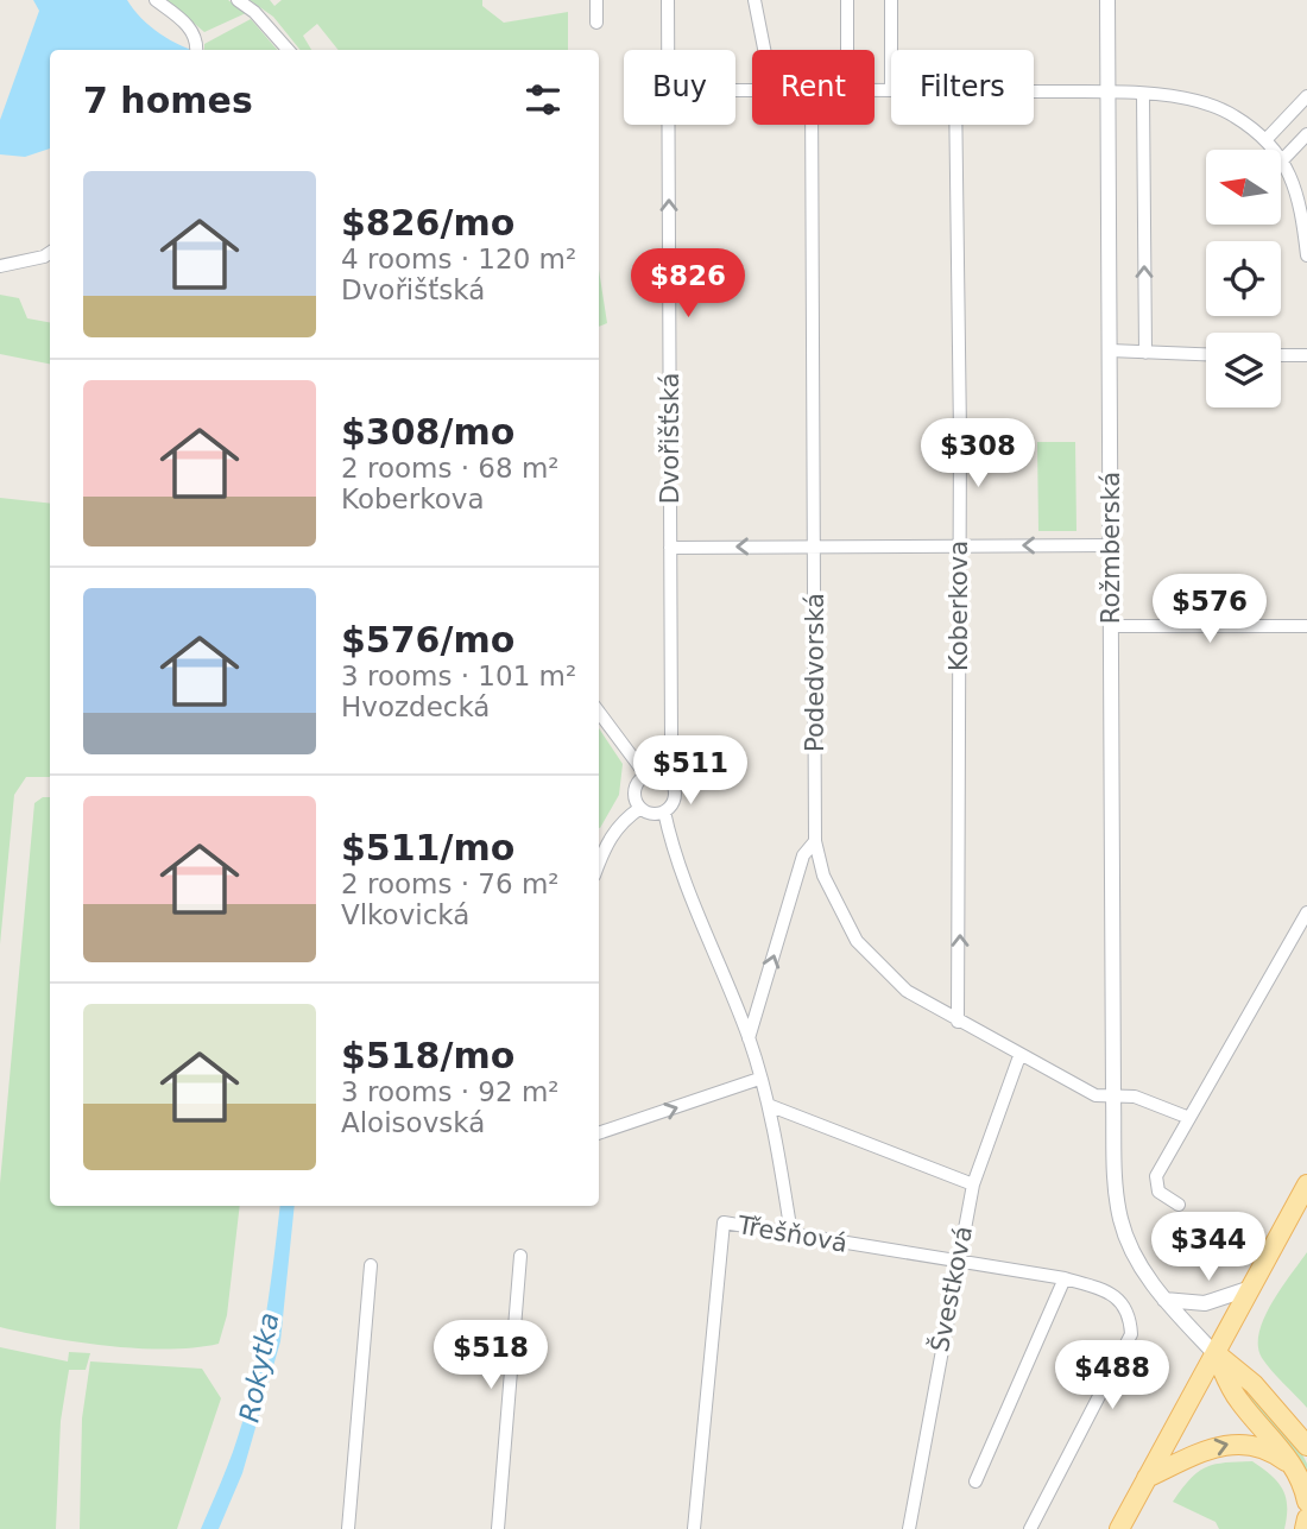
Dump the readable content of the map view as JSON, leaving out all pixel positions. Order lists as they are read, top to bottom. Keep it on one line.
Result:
{"streets":{"street":["Dvořišťská","Rožmberská","Koberkova","Podedvorská","Třešňová","Švestková"]},"crossings":[["Rožmberská","Podedvorská"],["Koberkova","Podedvorská"],["Podedvorská","Švestková"],["Třešňová","Švestková"]],"one_way":["Dvořišťská","Koberkova"],"water":["Rokytka"],"north":"left","page":{"chip":["Buy","Rent","Filters"],"heading":"7 homes","list":[{"name":"$826/mo","note":"4 rooms · 120 m² · Dvořišťská"},{"name":"$308/mo","note":"2 rooms · 68 m² · Koberkova"},{"name":"$576/mo","note":"3 rooms · 101 m² · Hvozdecká"},{"name":"$511/mo","note":"2 rooms · 76 m² · Vlkovická"},{"name":"$518/mo","note":"3 rooms · 92 m² · Aloisovská"}],"price":["$826","$308","$576","$511","$344","$518","$488"]}}
